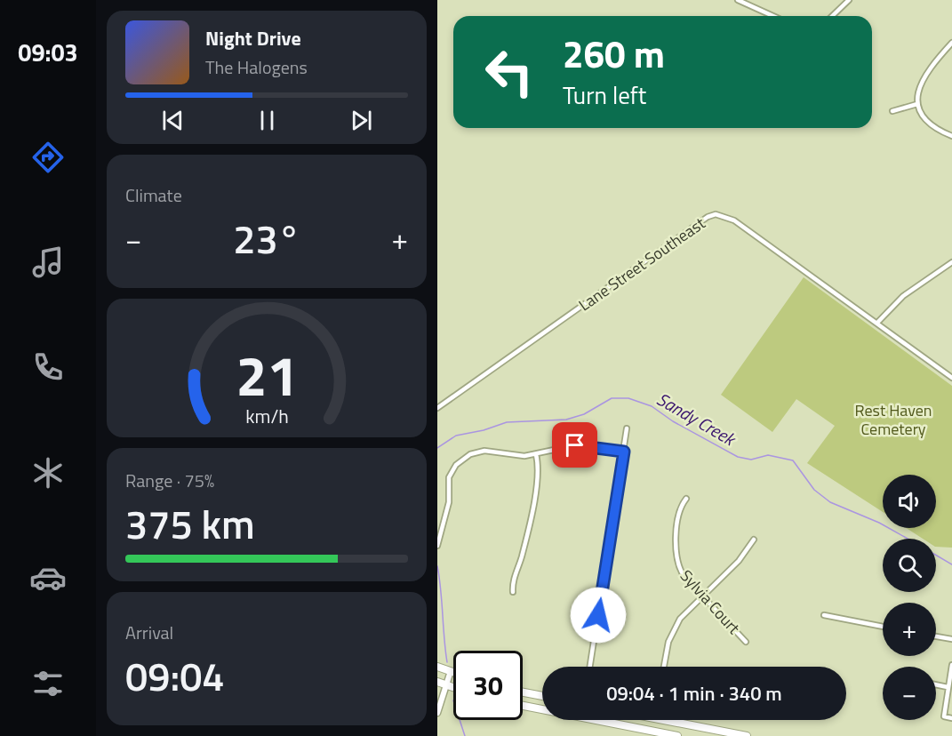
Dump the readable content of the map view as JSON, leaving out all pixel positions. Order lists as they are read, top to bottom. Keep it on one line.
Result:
{"streets":{"street":["Lane Street Southeast","Sylvia Court"]},"water":["Sandy Creek"],"parks":["Rest Haven Cemetery"],"page":{"tabs":"09:03","turn":["260 m","Turn left"],"song":["Night Drive","The Halogens"],"tile":["Climate",["Range · 75%","375 km"],["Arrival","09:04"]],"heat":["−","23°","+"],"map_buttons":["+","−"],"limit":"30","trip":"09:04 · 1 min · 340 m","gauge":["21","km/h"]}}
